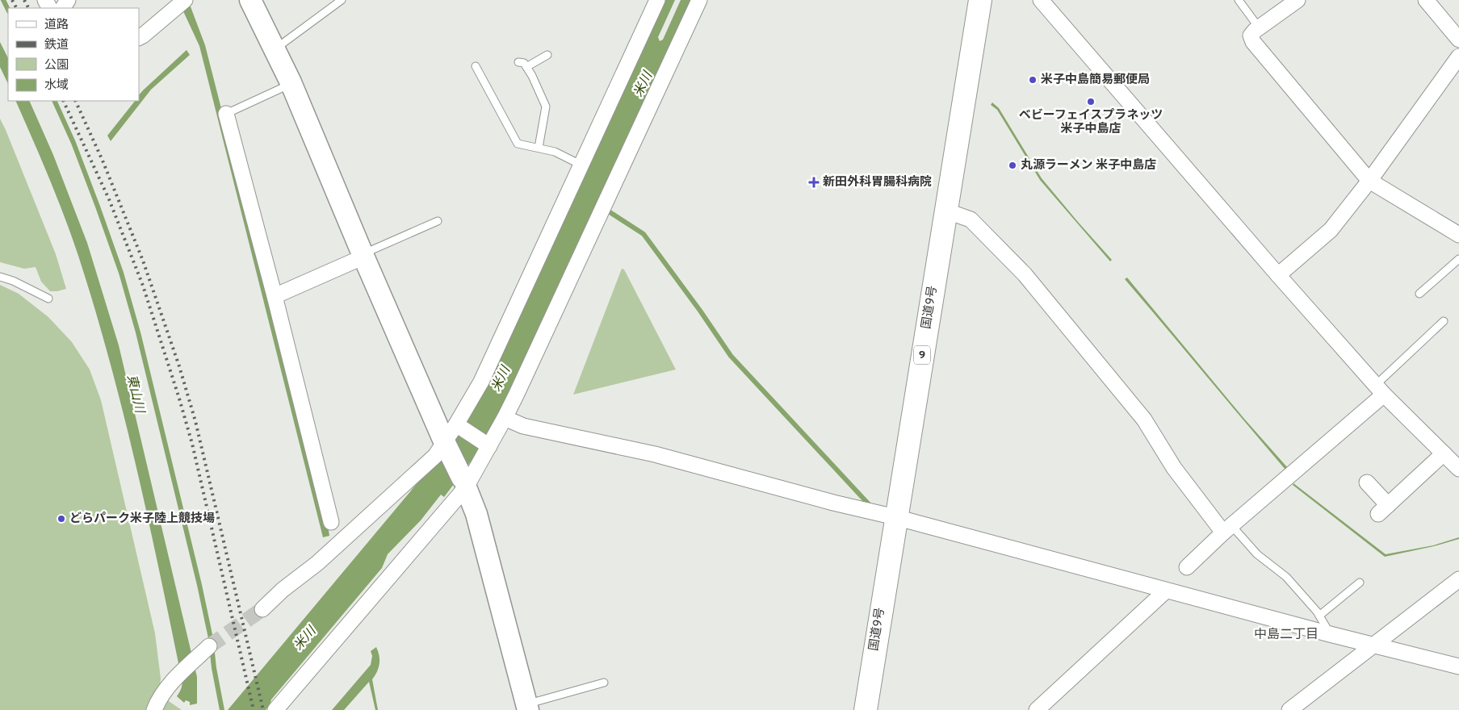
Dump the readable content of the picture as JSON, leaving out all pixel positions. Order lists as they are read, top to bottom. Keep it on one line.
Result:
{"streets":{"highway":["国道9号","9"]},"districts":["中島二丁目"],"water":["米川","東山川"],"places":{"other":["米子中島簡易郵便局","ベビーフェイスプラネッツ 米子中島店","丸源ラーメン 米子中島店","どらパーク米子陸上競技場"],"health":["新田外科胃腸科病院"]},"legend":["道路","鉄道","公園","水域"]}
